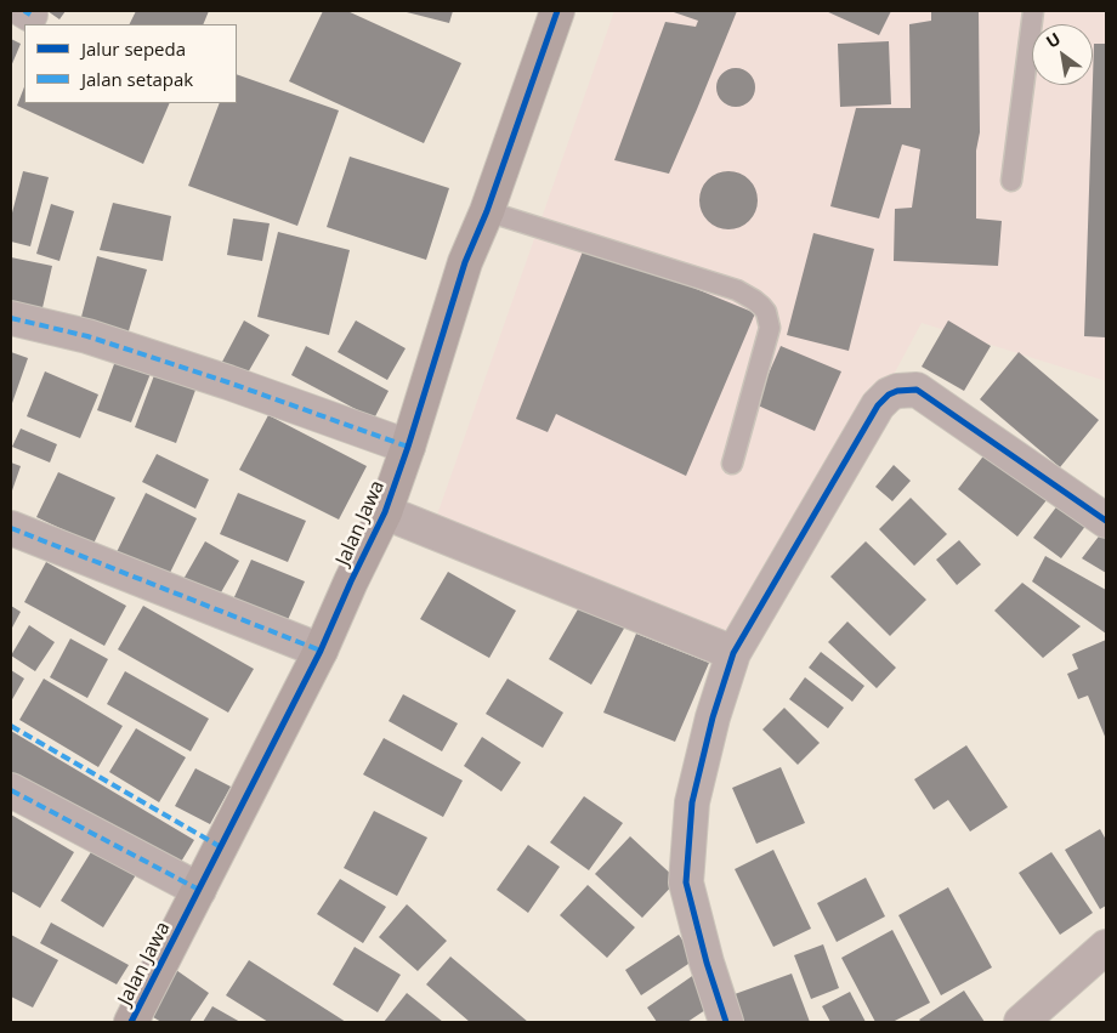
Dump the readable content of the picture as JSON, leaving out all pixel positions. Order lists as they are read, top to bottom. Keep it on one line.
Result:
{"streets":{"street":["Jalan Jawa"]},"legend":["Jalur sepeda","Jalan setapak"],"north":"top left"}
